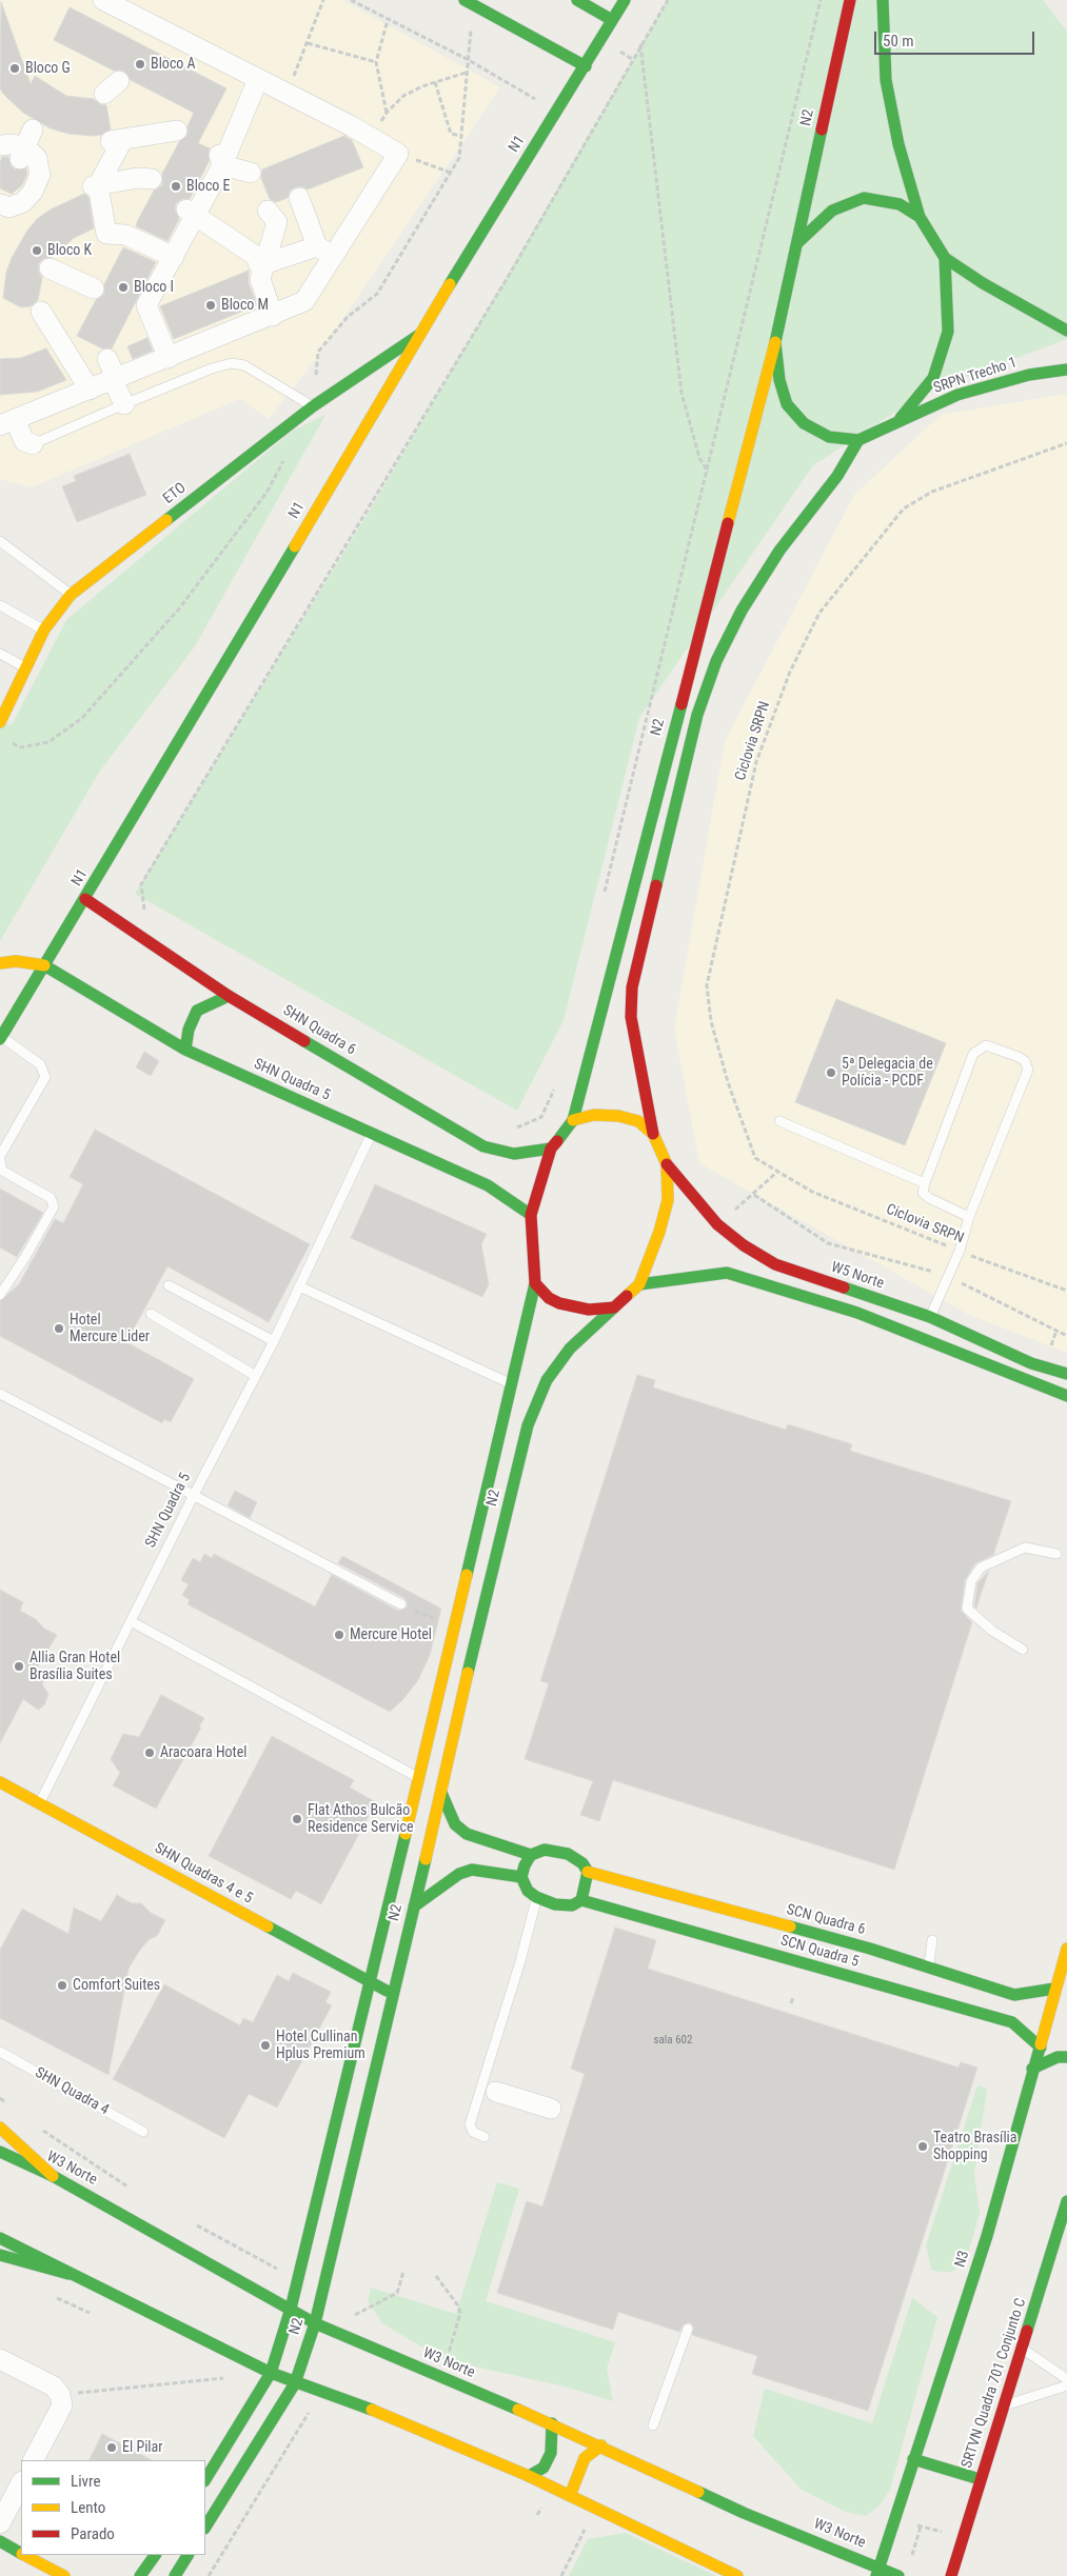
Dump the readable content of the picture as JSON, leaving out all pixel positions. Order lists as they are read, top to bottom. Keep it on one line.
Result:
{"streets":{"main road":["N2","N1","SRPN Trecho 1","ETO","SHN Quadra 6","SHN Quadra 5","W5 Norte","SHN Quadras 4 e 5","SCN Quadra 6","SCN Quadra 5","W3 Norte","N3","SRTVN Quadra 701 Conjunto C"],"lane":["SHN Quadra 4"],"path":["Ciclovia SRPN"]},"crossings":[["N2","SHN Quadra 6"],["N2","SHN Quadra 5"],["N2","W5 Norte"],["N2","SHN Quadras 4 e 5"],["N2","W3 Norte"],["N1","ETO"],["N1","SHN Quadra 6"],["N1","SHN Quadra 5"],["SHN Quadra 6","SHN Quadra 5"],["SHN Quadra 6","W5 Norte"],["SHN Quadra 5","W5 Norte"],["SHN Quadra 5","SHN Quadras 4 e 5"],["SCN Quadra 6","SCN Quadra 5"],["SCN Quadra 6","N3"],["SCN Quadra 5","N3"],["W3 Norte","N3"]],"places":["Bloco A","Bloco G","Bloco E","Bloco K","Bloco I","Bloco M","5ª Delegacia de Polícia - PCDF","Hotel Mercure Lider","Mercure Hotel","Allia Gran Hotel Brasília Suites","Aracoara Hotel","Flat Athos Bulcão Residence Service","Comfort Suites","Hotel Cullinan Hplus Premium","Teatro Brasília Shopping","El Pilar"],"house_numbers":["sala 602"],"legend":["Livre","Lento","Parado"],"scale_bar":"50 m"}
